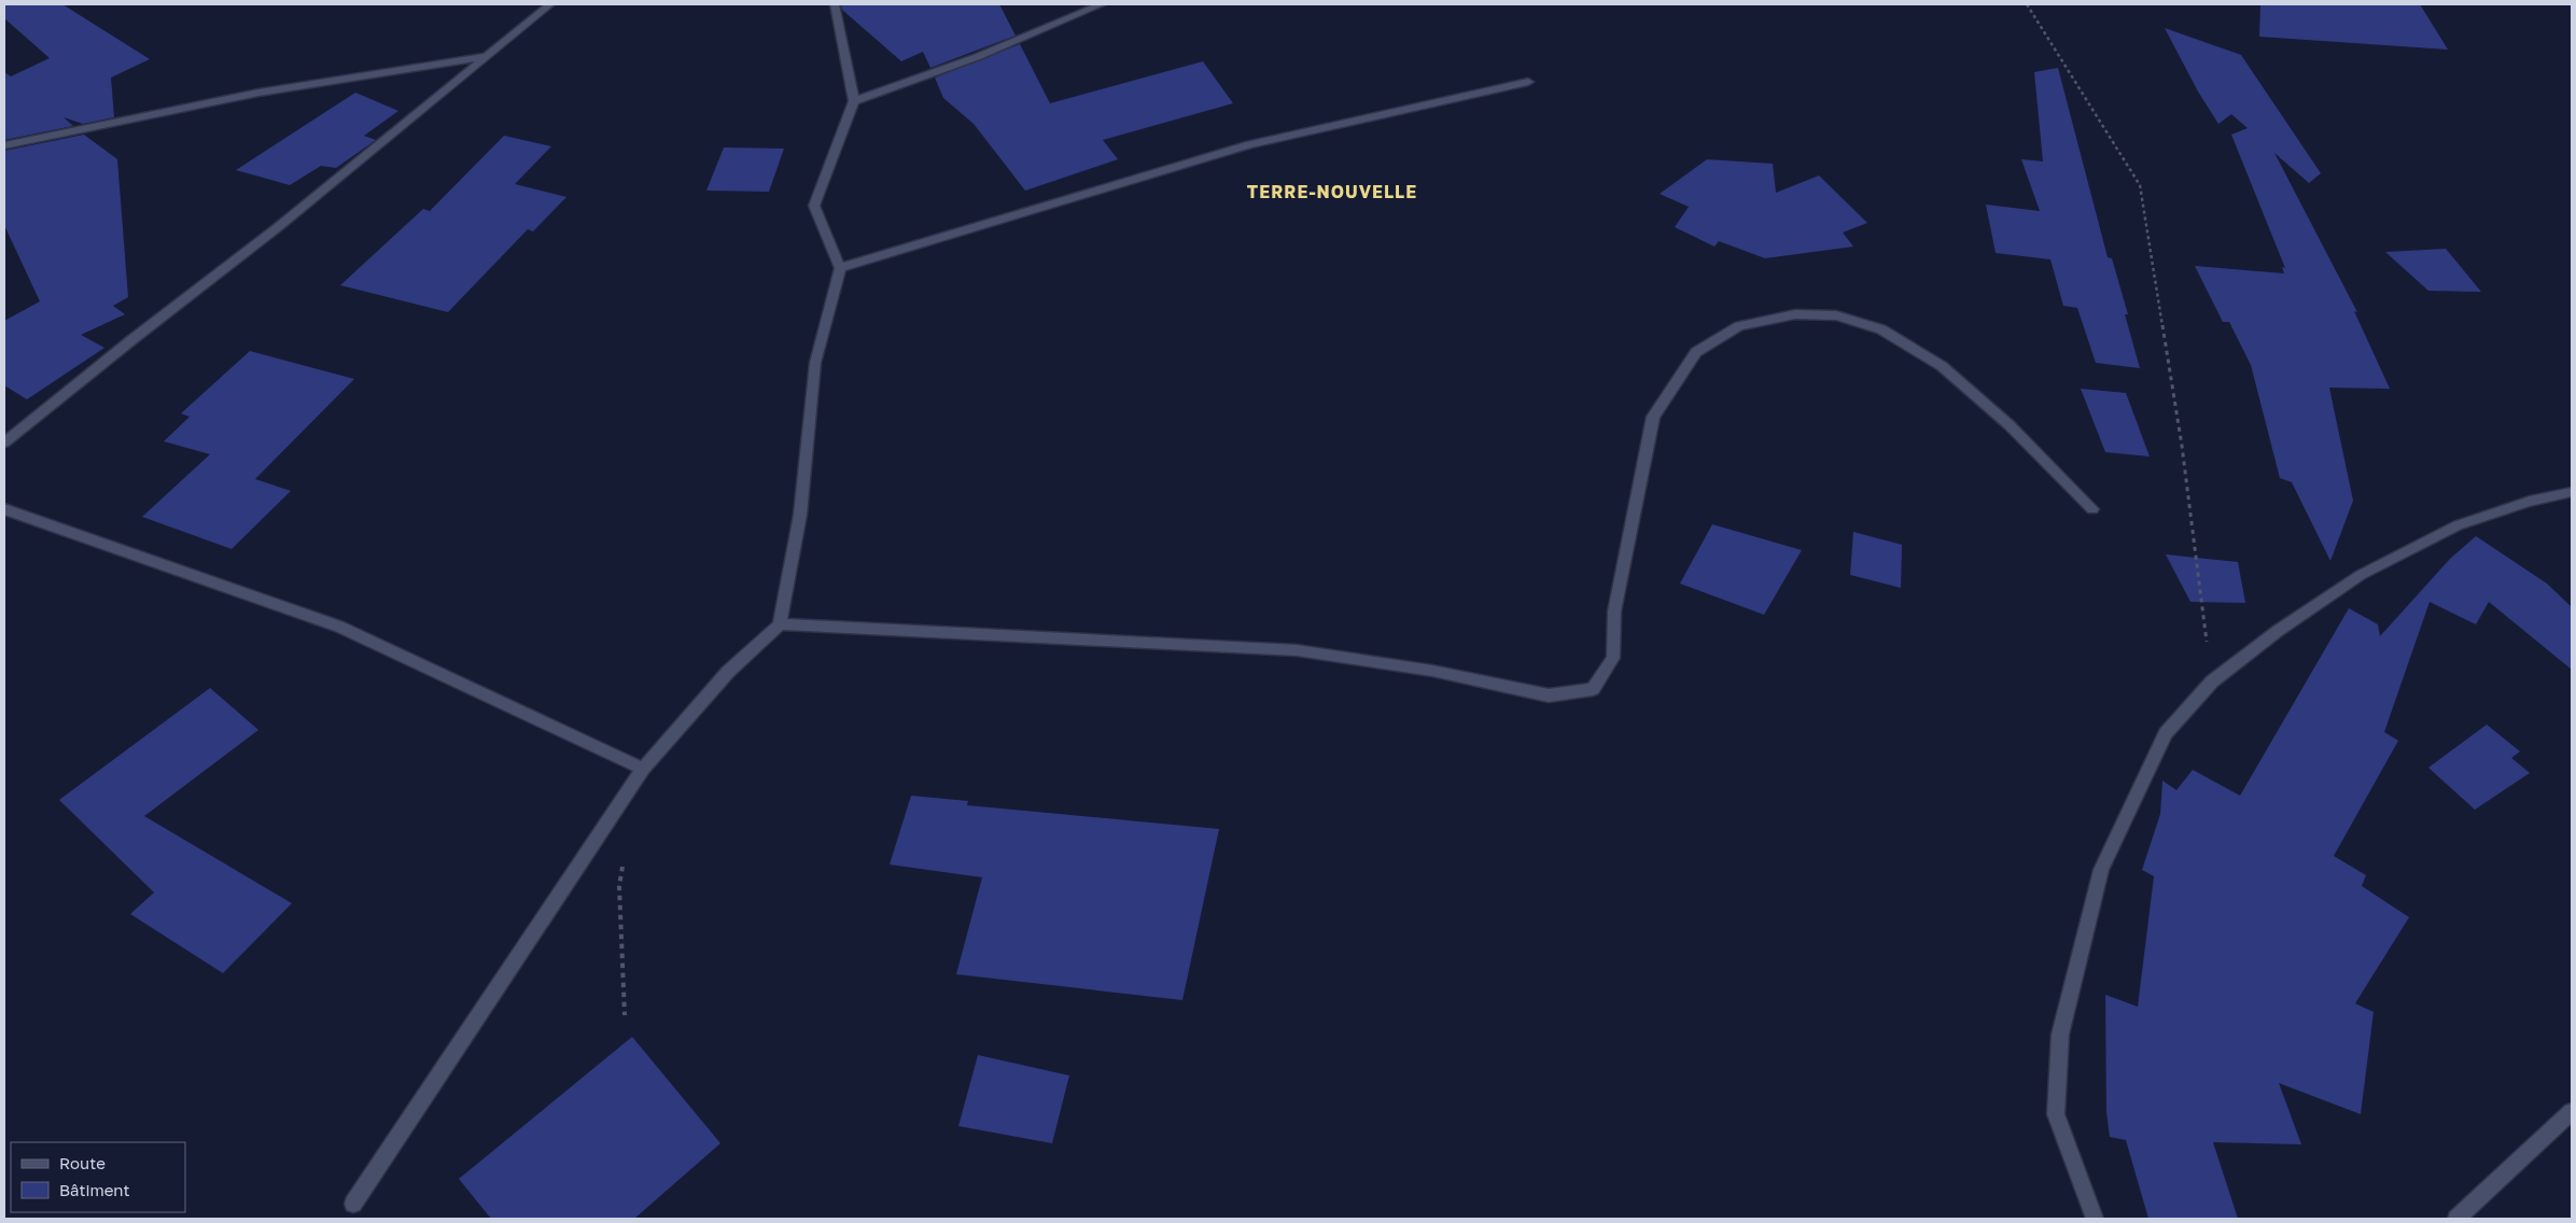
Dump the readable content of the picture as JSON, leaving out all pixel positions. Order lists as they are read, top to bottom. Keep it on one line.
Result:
{"districts":["TERRE-NOUVELLE"],"legend":["Route","Bâtiment"]}
